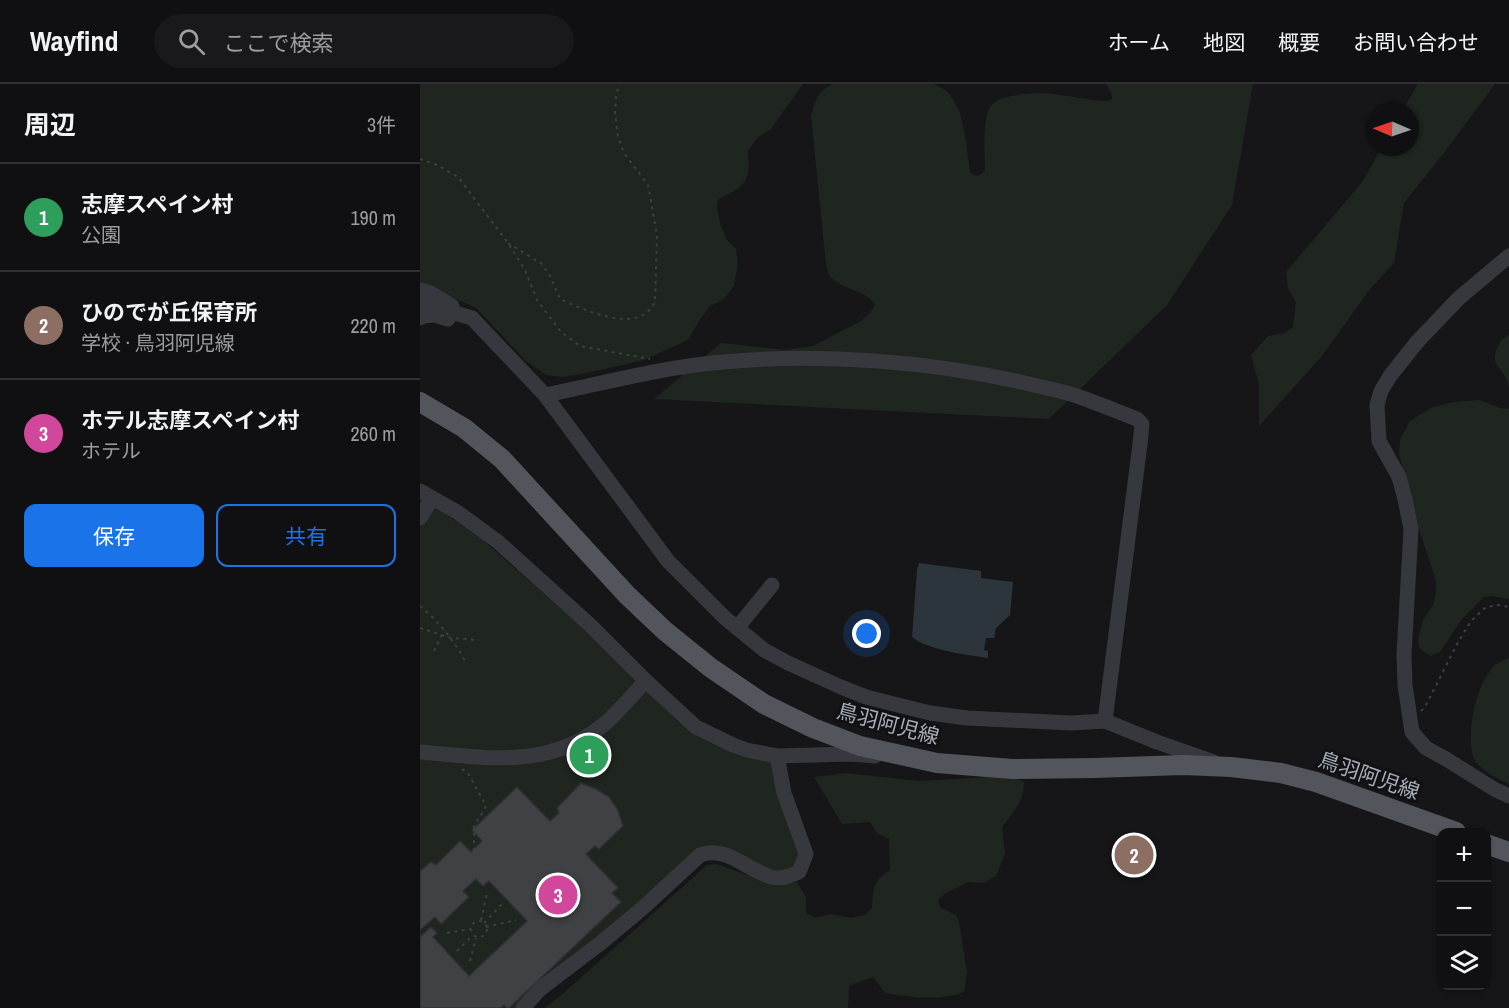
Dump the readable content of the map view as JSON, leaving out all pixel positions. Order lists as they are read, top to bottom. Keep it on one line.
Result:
{"streets":{"main road":["鳥羽阿児線"]},"north":"left","page":{"header":"Wayfind","search":"ここで検索","nav":["ホーム","地図","概要","お問い合わせ"],"heading":["周辺","3件"],"list":[{"mark":"1","name":"志摩スペイン村","note":"公園","value":"190 m"},{"mark":"2","name":"ひのでが丘保育所","note":"学校 · 鳥羽阿児線","value":"220 m"},{"mark":"3","name":"ホテル志摩スペイン村","note":"ホテル","value":"260 m"}],"buttons":["保存","共有"],"pins":["1","2","3"],"map_buttons":["+","−"]}}
